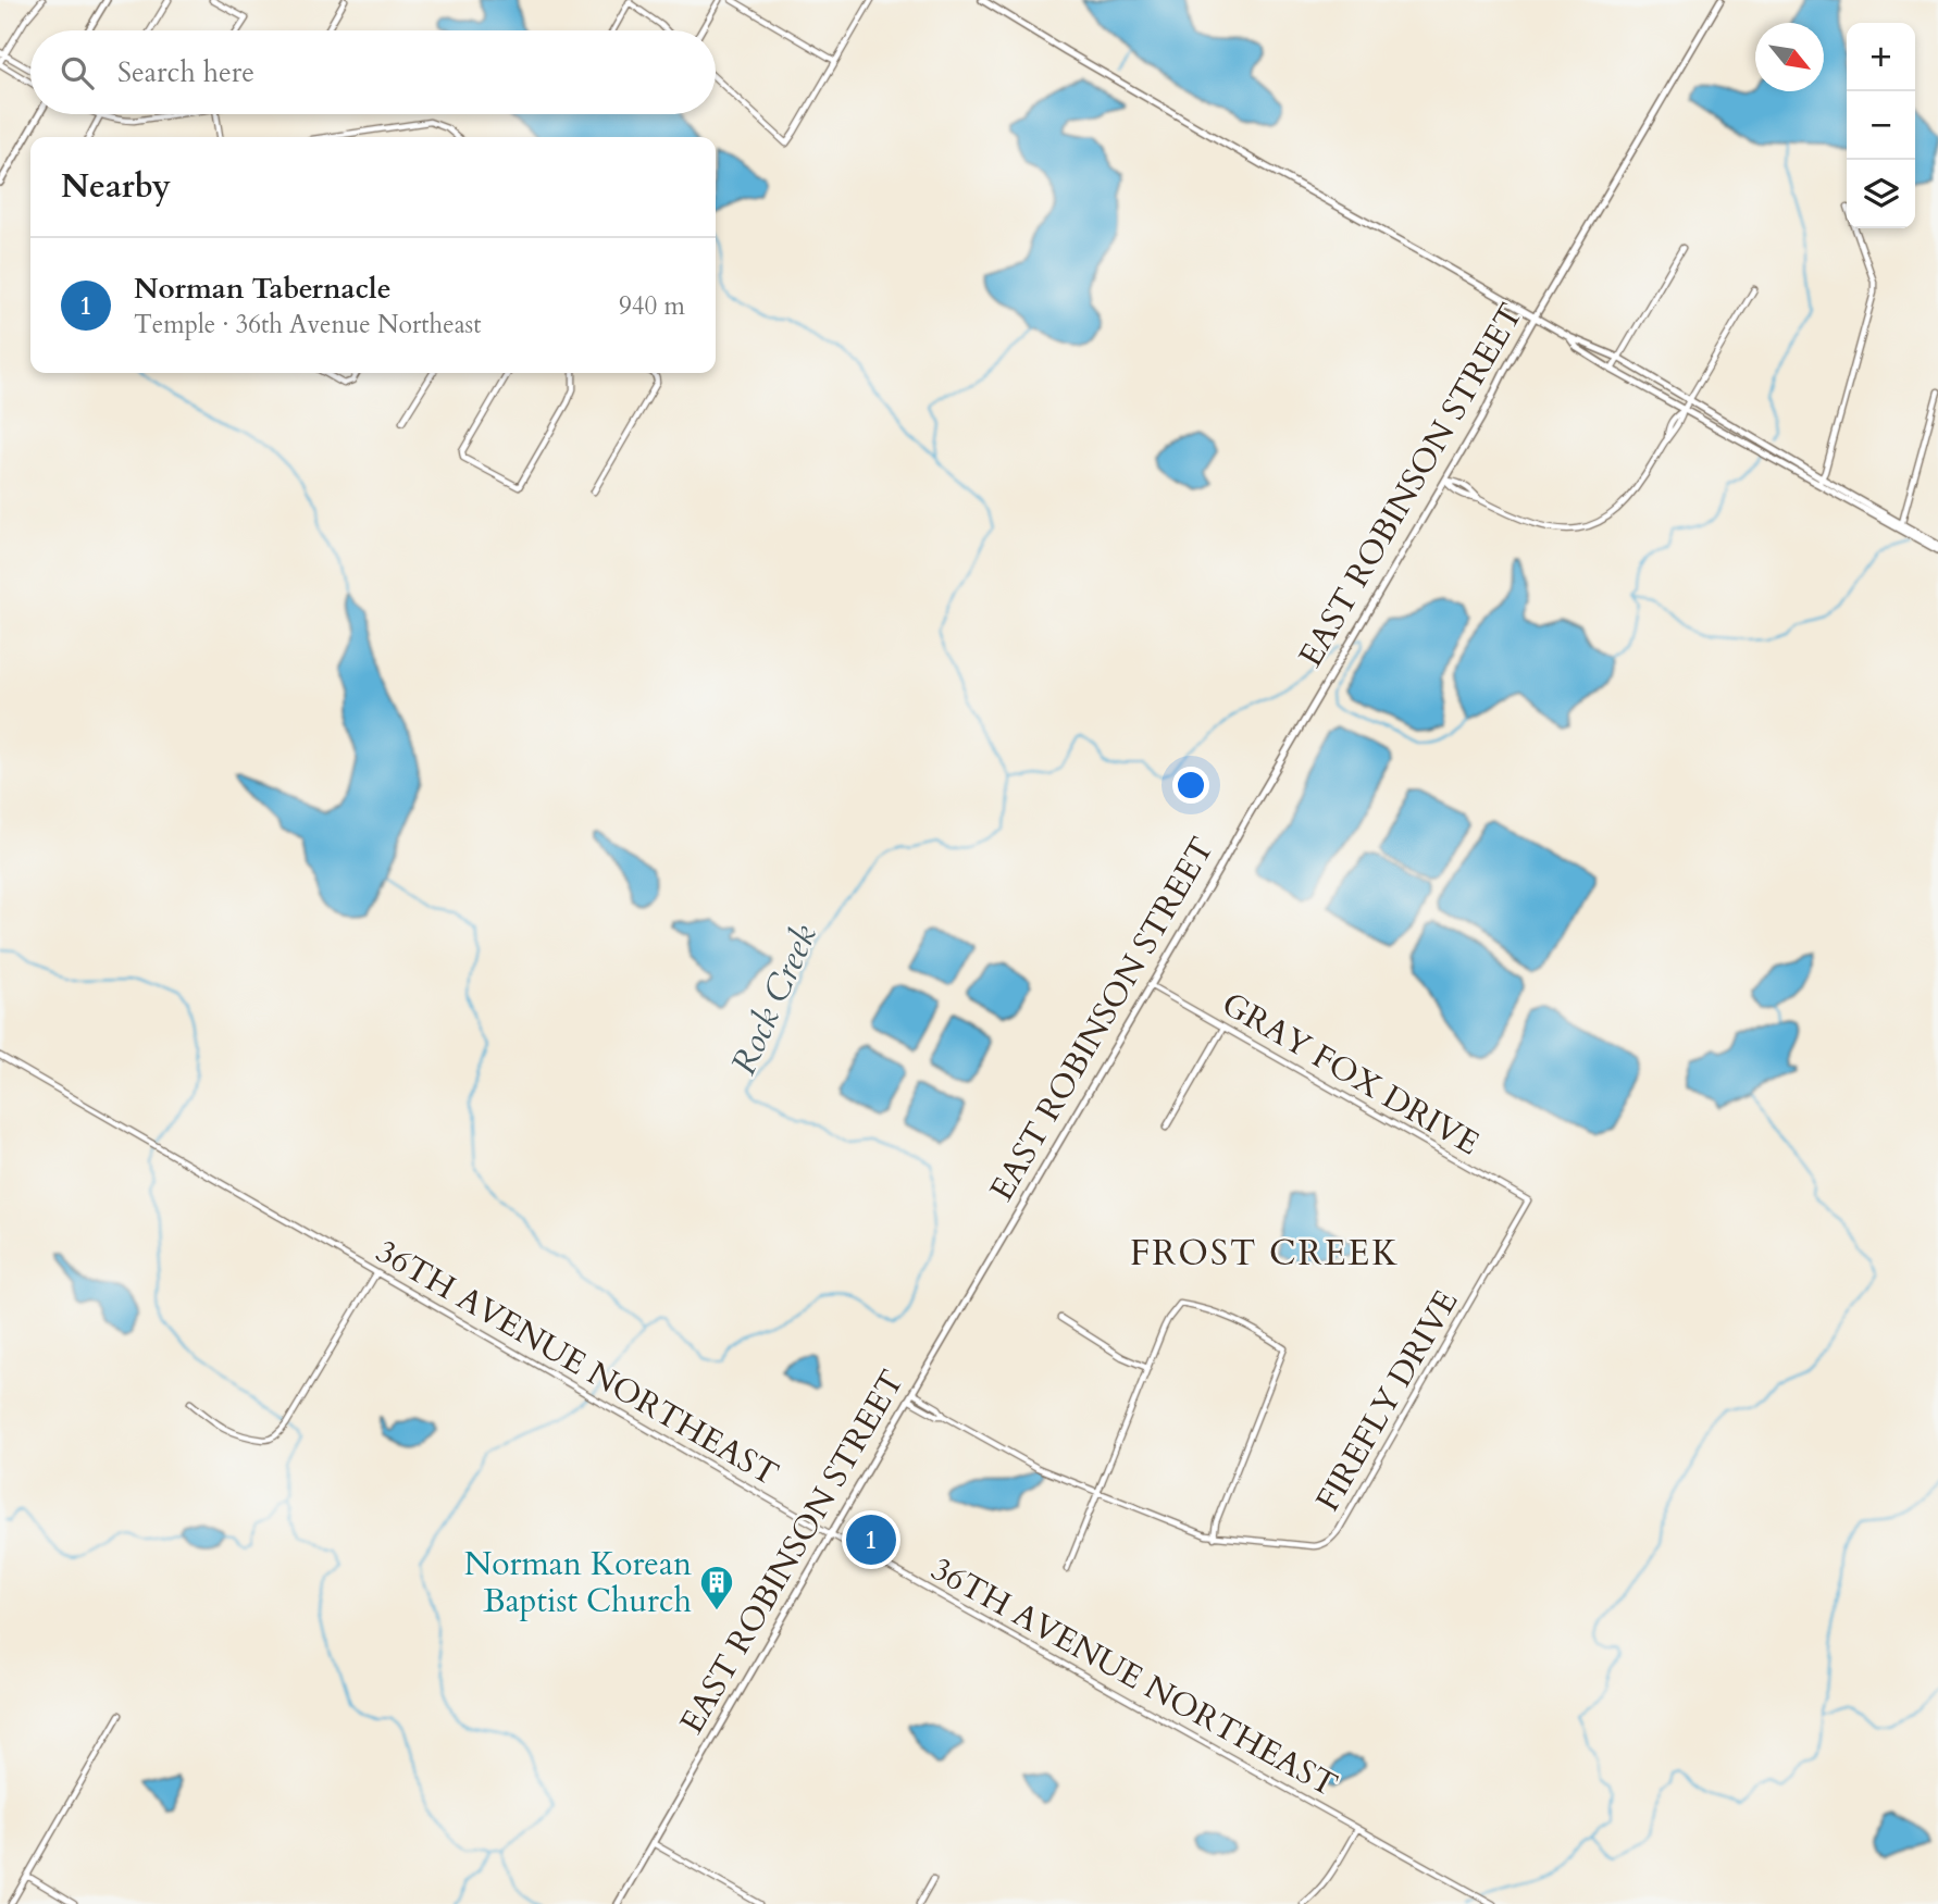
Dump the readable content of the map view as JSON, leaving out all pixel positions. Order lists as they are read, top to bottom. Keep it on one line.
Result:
{"streets":{"street":["EAST ROBINSON STREET","GRAY FOX DRIVE","36TH AVENUE NORTHEAST","FIREFLY DRIVE"]},"crossings":[["EAST ROBINSON STREET","GRAY FOX DRIVE"],["EAST ROBINSON STREET","36TH AVENUE NORTHEAST"],["EAST ROBINSON STREET","FIREFLY DRIVE"],["GRAY FOX DRIVE","FIREFLY DRIVE"]],"districts":["FROST CREEK"],"water":["Rock Creek"],"places":{"building":["Norman Korean Baptist Church"]},"north":"bottom right","page":{"map_buttons":["+","−"],"search":"Search here","heading":"Nearby","list":[{"mark":"1","name":"Norman Tabernacle","note":"Temple · 36th Avenue Northeast","value":"940 m"}],"pins":"1"}}
